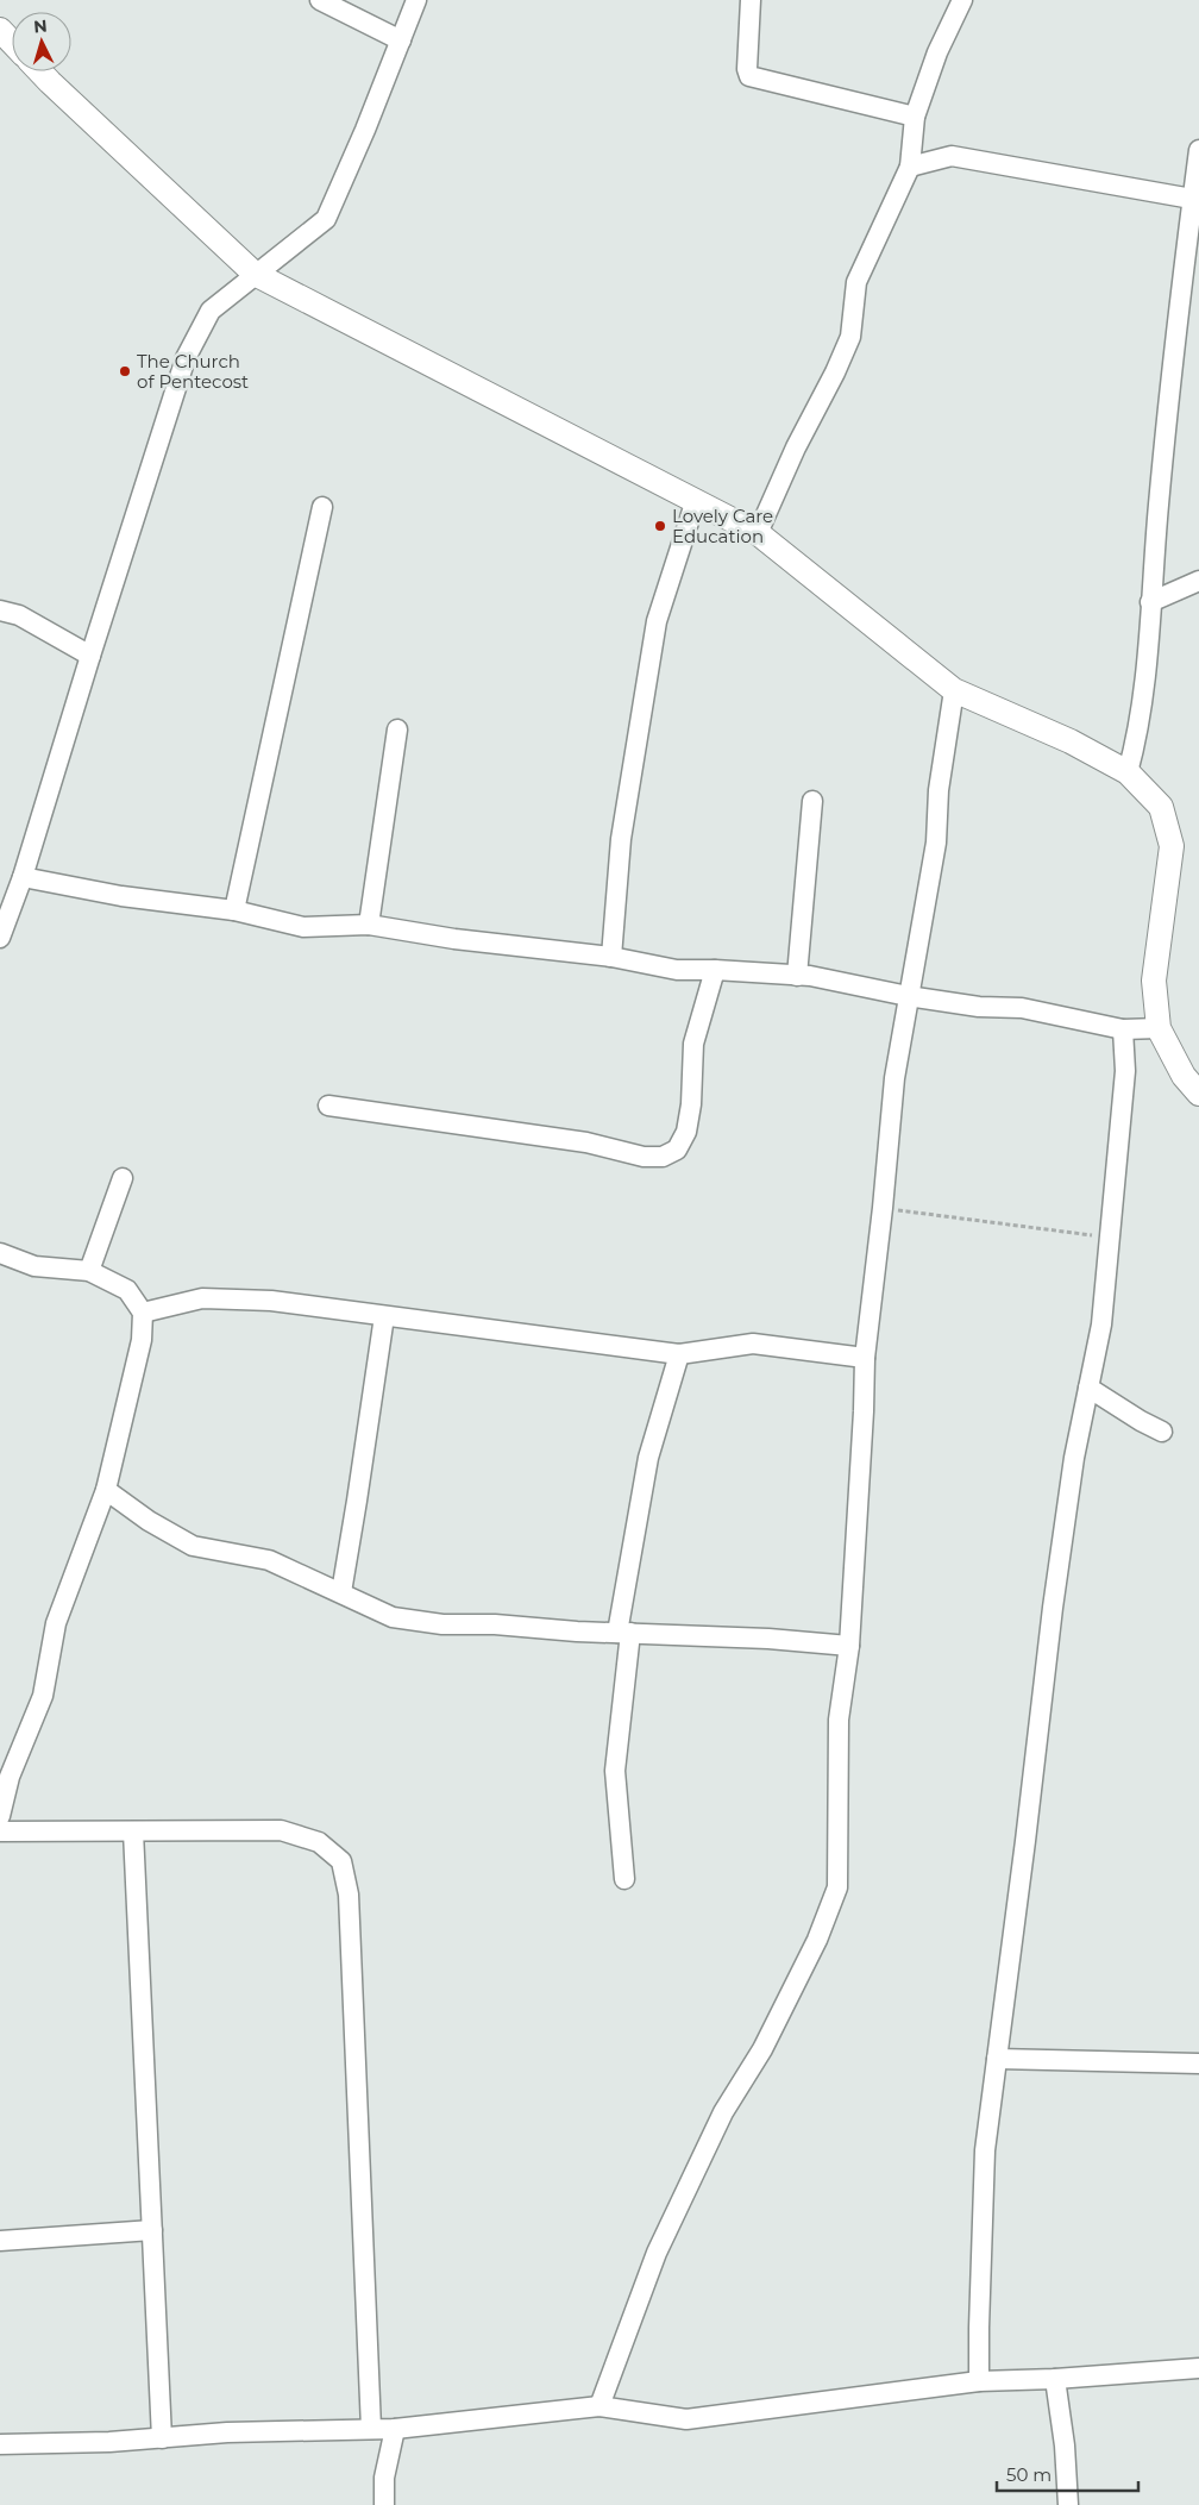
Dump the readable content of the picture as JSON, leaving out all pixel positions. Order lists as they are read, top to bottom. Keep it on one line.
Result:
{"places":["The Church of Pentecost","Lovely Care Education"],"scale_bar":"50 m","north":"top"}
